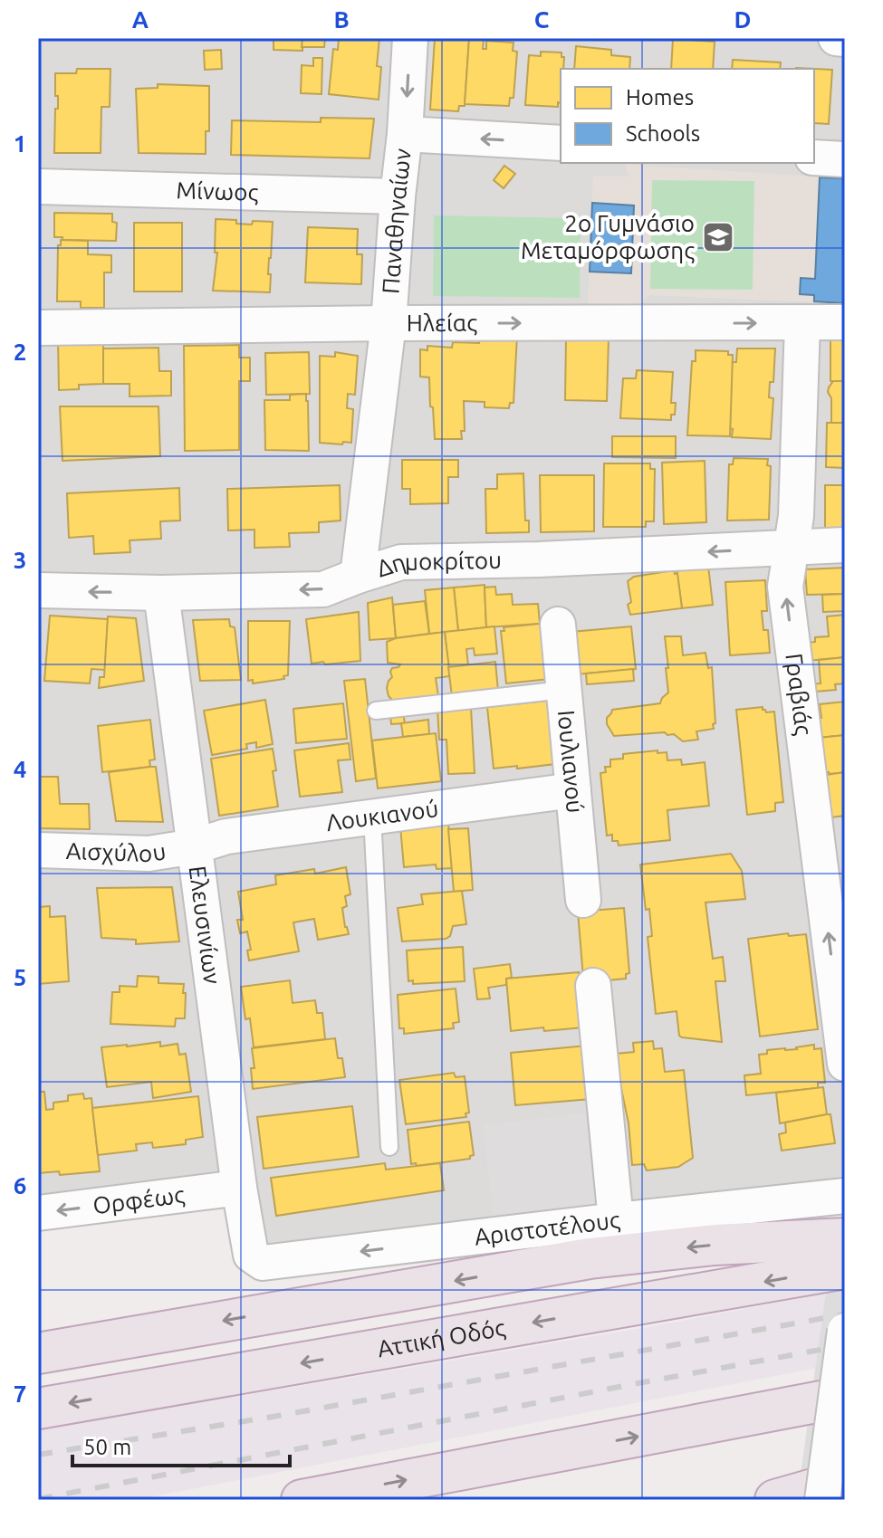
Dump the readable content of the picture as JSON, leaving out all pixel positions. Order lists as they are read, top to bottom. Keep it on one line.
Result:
{"streets":{"highway":["Αττική Οδός"],"street":["Μίνωος","Παναθηναίων","Ηλείας","Δημοκρίτου","Γραβιάς","Ιουλιανού","Λουκιανού","Αισχύλου","Ελευσινίων","Ορφέως","Αριστοτέλους"]},"crossings":[["Μίνωος","Παναθηναίων"],["Παναθηναίων","Ηλείας"],["Παναθηναίων","Δημοκρίτου"],["Ηλείας","Γραβιάς"],["Δημοκρίτου","Γραβιάς"],["Δημοκρίτου","Ελευσινίων"],["Ιουλιανού","Λουκιανού"],["Λουκιανού","Αισχύλου"],["Λουκιανού","Ελευσινίων"],["Αισχύλου","Ελευσινίων"],["Ελευσινίων","Ορφέως"],["Ελευσινίων","Αριστοτέλους"]],"one_way":["Δημοκρίτου","Γραβιάς","Ορφέως","Αριστοτέλους"],"places":{"school or university":["2ο Γυμνάσιο Μεταμόρφωσης"]},"legend":["Homes","Schools"],"scale_bar":"50 m","grid":{"columns":["A","B","C","D"],"rows":["1","2","3","4","5","6","7"]}}
